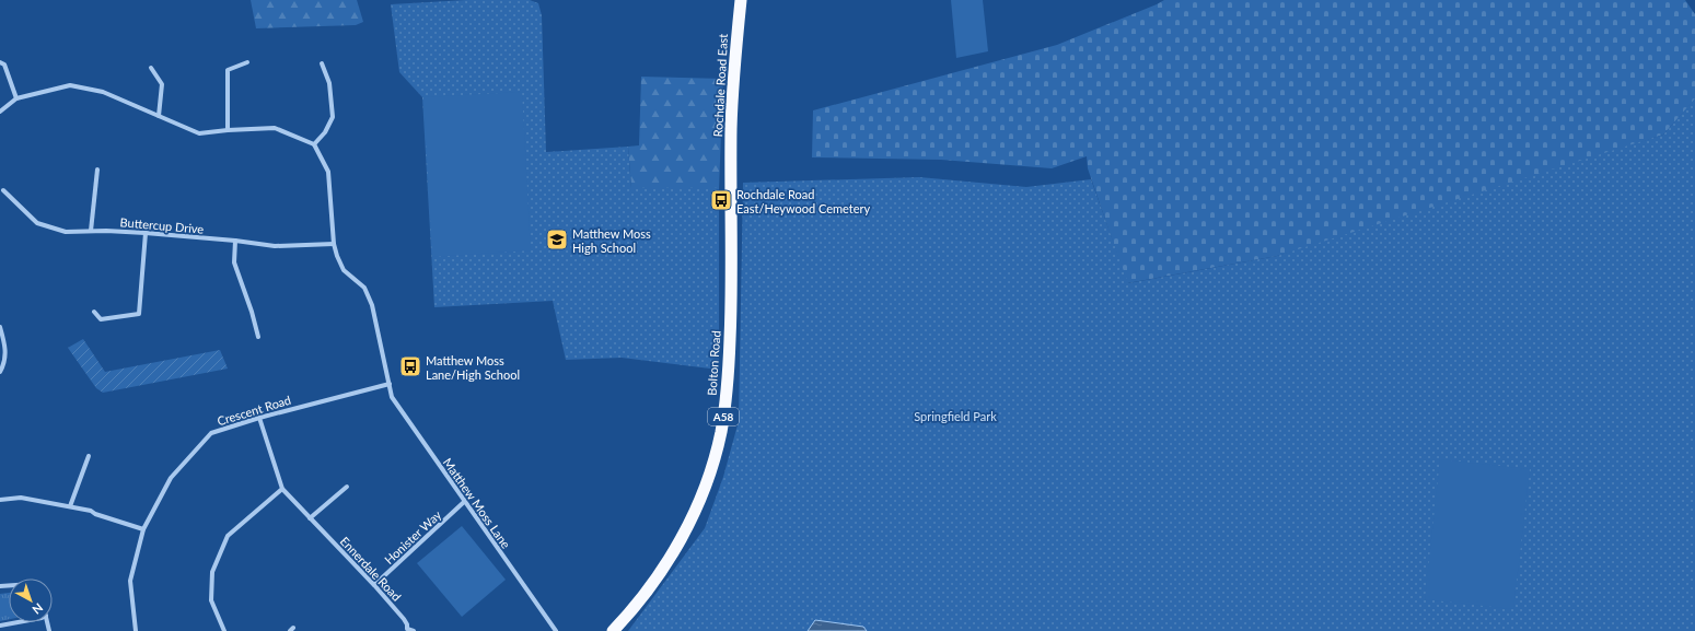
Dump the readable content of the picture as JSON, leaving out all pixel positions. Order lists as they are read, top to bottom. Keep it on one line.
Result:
{"streets":{"highway":["Rochdale Road East","Bolton Road","A58"],"street":["Buttercup Drive","Crescent Road","Matthew Moss Lane","Honister Way","Ennerdale Road"]},"crossings":[["Rochdale Road East","Bolton Road"],["Buttercup Drive","Matthew Moss Lane"],["Crescent Road","Matthew Moss Lane"],["Crescent Road","Ennerdale Road"],["Matthew Moss Lane","Honister Way"],["Honister Way","Ennerdale Road"]],"parks":["Springfield Park"],"places":{"bus stop":["Rochdale Road East/Heywood Cemetery","Matthew Moss Lane/High School"],"school or university":["Matthew Moss High School"]},"north":"bottom right"}
